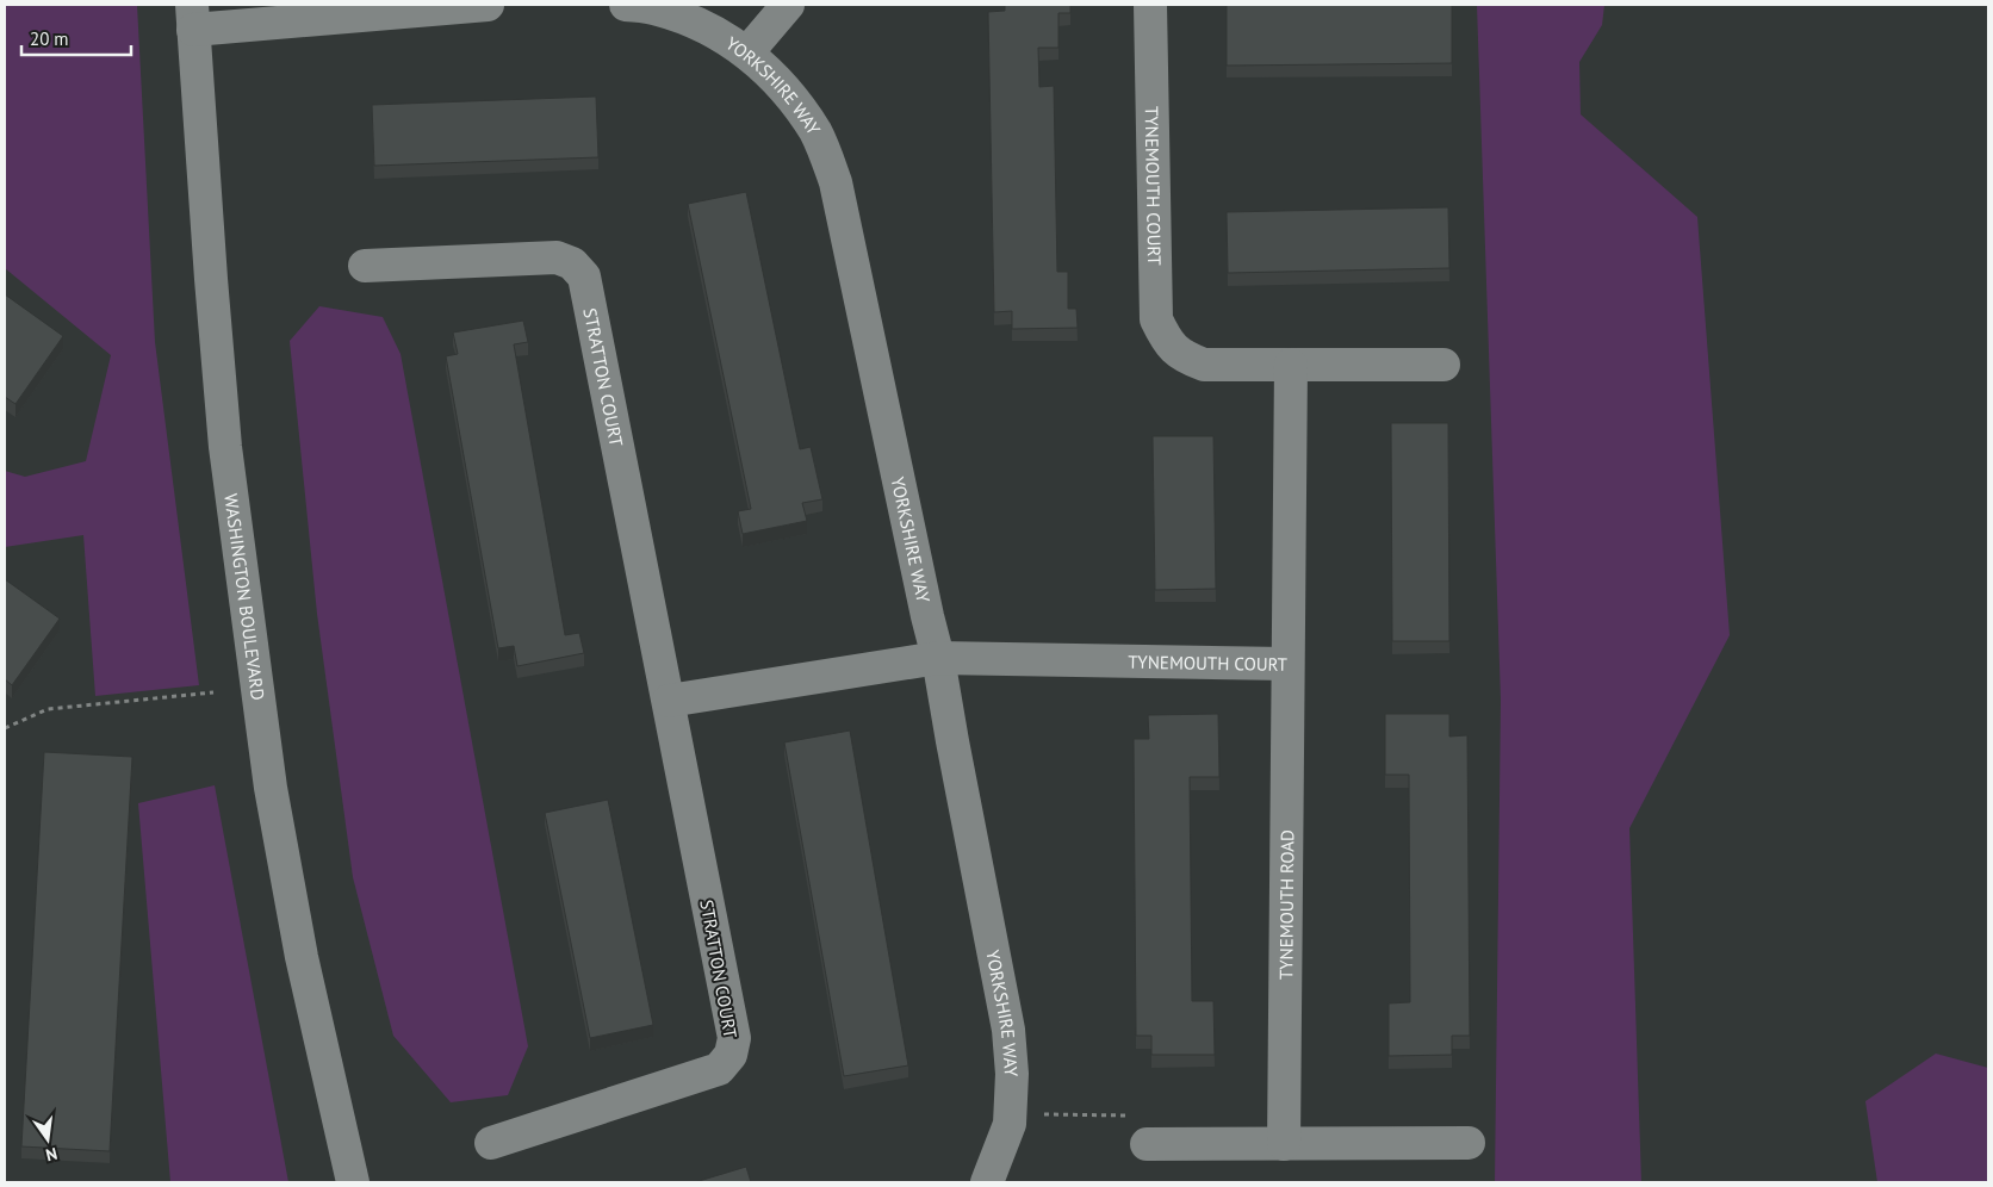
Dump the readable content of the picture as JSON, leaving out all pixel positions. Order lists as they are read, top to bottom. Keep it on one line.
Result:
{"streets":{"street":["YORKSHIRE WAY","TYNEMOUTH COURT","STRATTON COURT","WASHINGTON BOULEVARD","TYNEMOUTH ROAD"]},"crossings":[["YORKSHIRE WAY","TYNEMOUTH COURT"],["TYNEMOUTH COURT","TYNEMOUTH ROAD"]],"scale_bar":"20 m","north":"bottom"}
